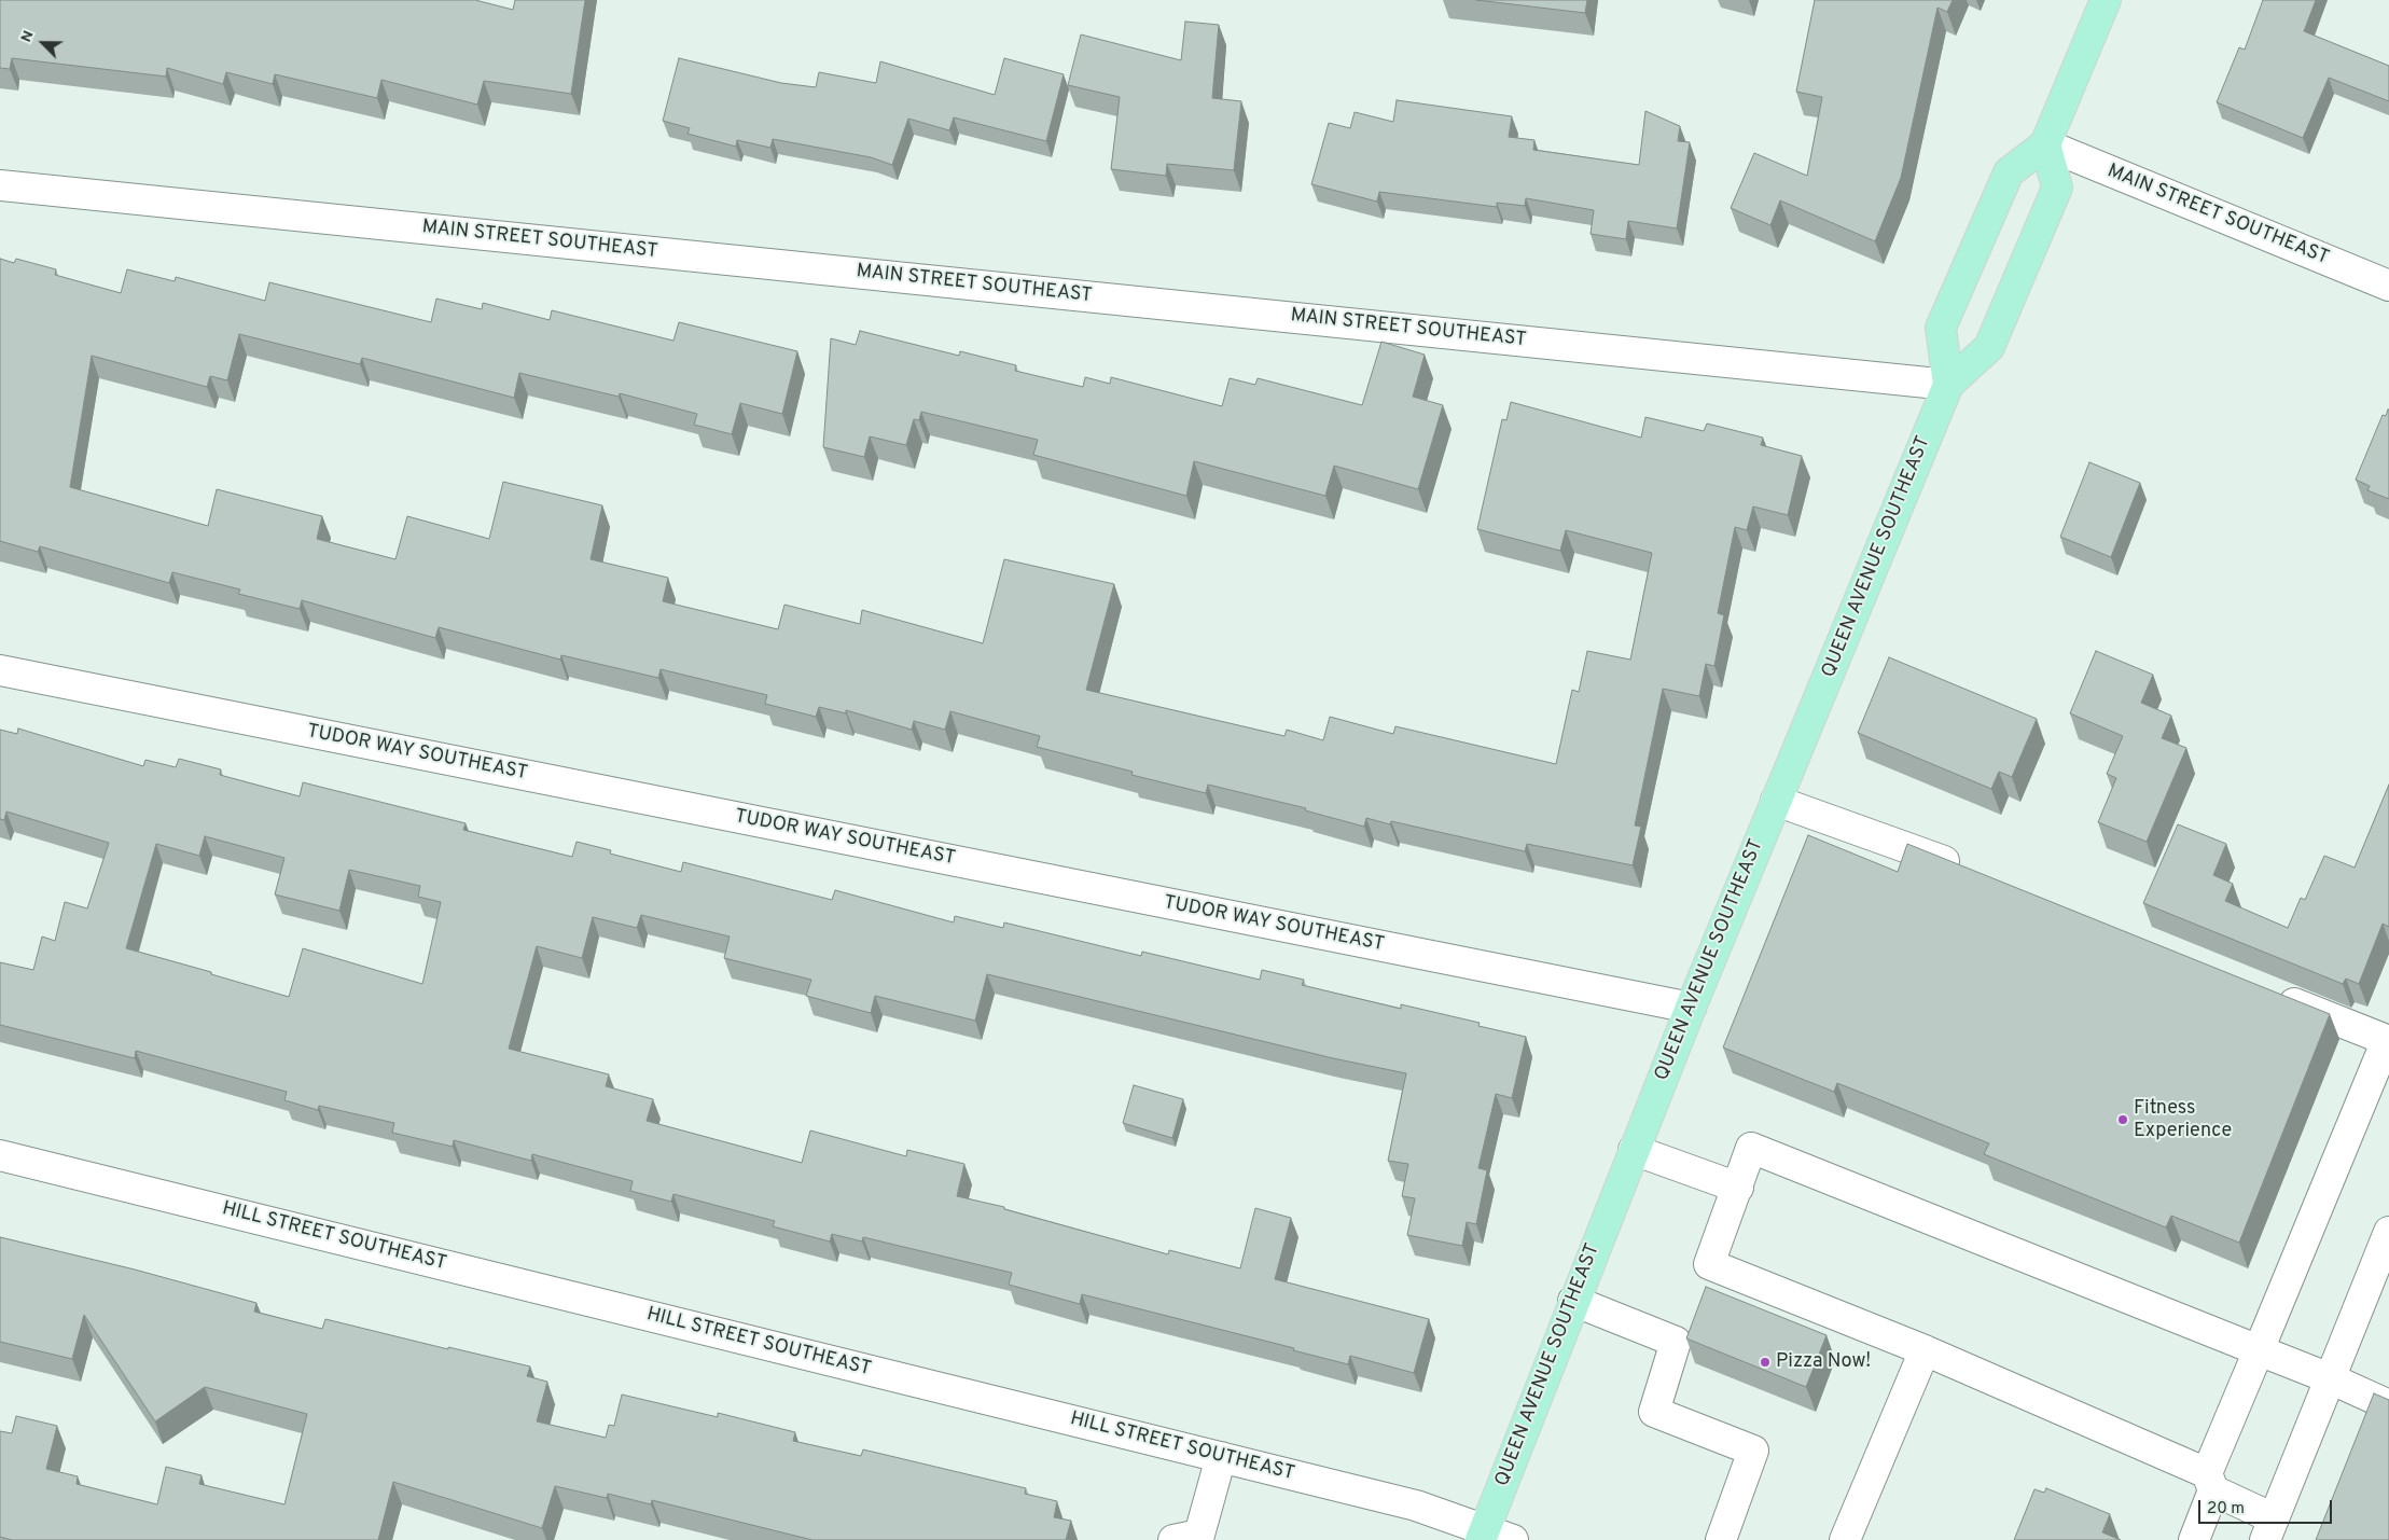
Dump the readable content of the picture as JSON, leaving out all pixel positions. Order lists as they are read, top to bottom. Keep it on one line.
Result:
{"streets":{"main road":["QUEEN AVENUE SOUTHEAST"],"street":["MAIN STREET SOUTHEAST","TUDOR WAY SOUTHEAST","HILL STREET SOUTHEAST"]},"crossings":[["MAIN STREET SOUTHEAST","QUEEN AVENUE SOUTHEAST"],["QUEEN AVENUE SOUTHEAST","TUDOR WAY SOUTHEAST"],["QUEEN AVENUE SOUTHEAST","HILL STREET SOUTHEAST"]],"places":["Fitness Experience","Pizza Now!"],"scale_bar":"20 m","north":"top left"}
